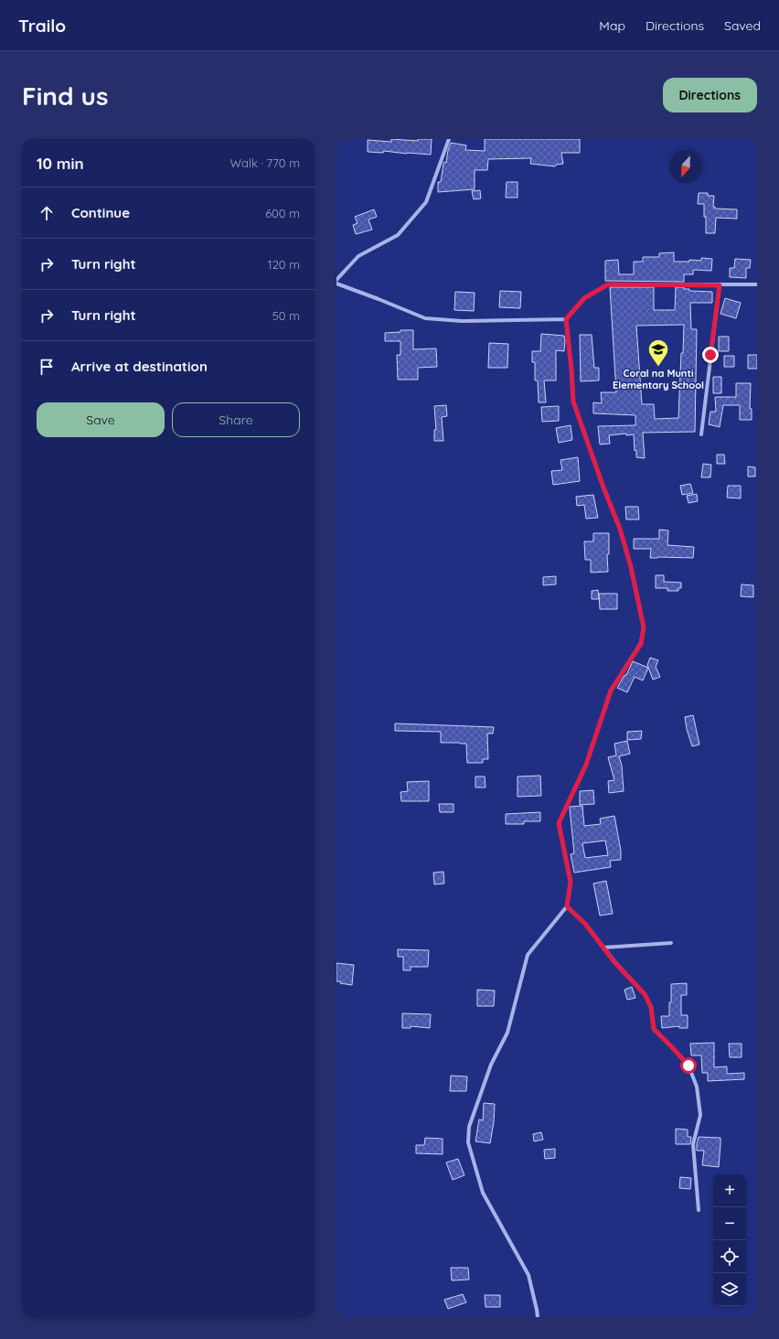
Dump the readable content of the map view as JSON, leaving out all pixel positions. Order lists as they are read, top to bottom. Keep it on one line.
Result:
{"places":{"school or university":["Coral na Munti Elementary School"]},"north":"bottom","page":{"header":"Trailo","nav":["Map","Directions","Saved"],"buttons":["Directions",["Save","Share"]],"title":"Find us","heading":["10 min","Walk · 770 m"],"list":[["Continue","600 m"],["Turn right","120 m"],["Turn right","50 m"],"Arrive at destination"],"map_buttons":["+","−"]}}
